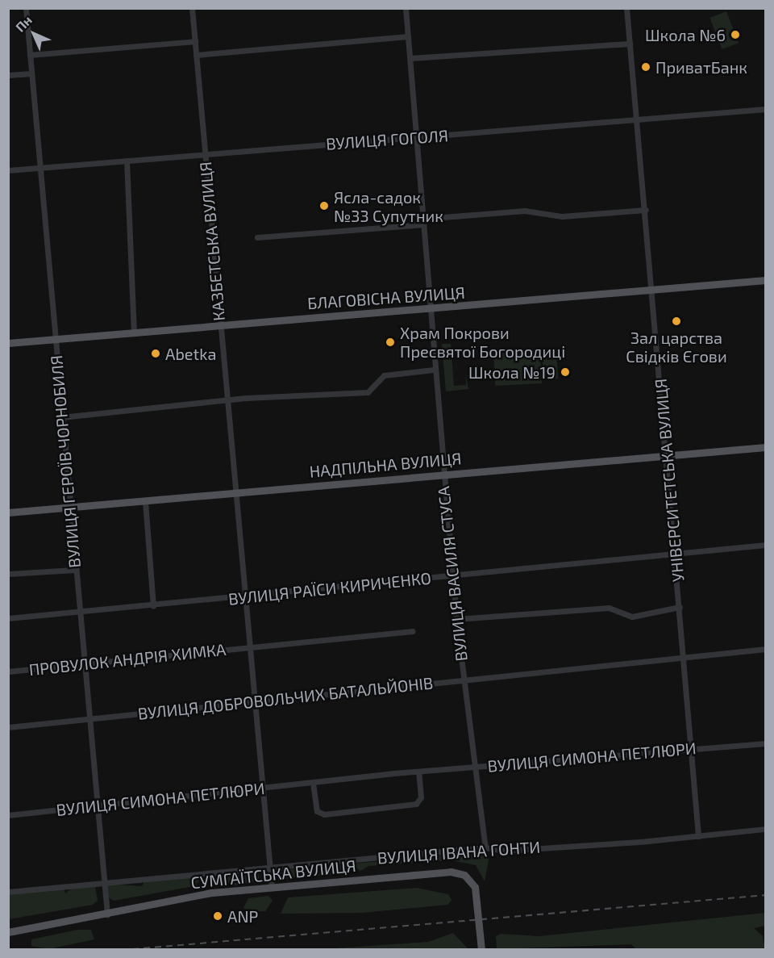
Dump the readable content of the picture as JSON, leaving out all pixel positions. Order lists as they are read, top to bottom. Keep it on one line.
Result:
{"streets":{"main road":["БЛАГОВІСНА ВУЛИЦЯ","НАДПІЛЬНА ВУЛИЦЯ","СУМГАЇТСЬКА ВУЛИЦЯ"],"street":["ВУЛИЦЯ ГОГОЛЯ","КАЗБЕТСЬКА ВУЛИЦЯ","ВУЛИЦЯ ГЕРОЇВ ЧОРНОБИЛЯ","УНІВЕРСИТЕТСЬКА ВУЛИЦЯ","ВУЛИЦЯ ВАСИЛЯ СТУСА","ВУЛИЦЯ РАЇСИ КИРИЧЕНКО","ПРОВУЛОК АНДРІЯ ХИМКА","ВУЛИЦЯ ДОБРОВОЛЬЧИХ БАТАЛЬЙОНІВ","ВУЛИЦЯ СИМОНА ПЕТЛЮРИ","ВУЛИЦЯ ІВАНА ГОНТИ"]},"crossings":[["ВУЛИЦЯ ГОГОЛЯ","КАЗБЕТСЬКА ВУЛИЦЯ"],["ВУЛИЦЯ ГОГОЛЯ","ВУЛИЦЯ ГЕРОЇВ ЧОРНОБИЛЯ"],["ВУЛИЦЯ ГОГОЛЯ","УНІВЕРСИТЕТСЬКА ВУЛИЦЯ"],["ВУЛИЦЯ ГОГОЛЯ","ВУЛИЦЯ ВАСИЛЯ СТУСА"],["КАЗБЕТСЬКА ВУЛИЦЯ","БЛАГОВІСНА ВУЛИЦЯ"],["КАЗБЕТСЬКА ВУЛИЦЯ","НАДПІЛЬНА ВУЛИЦЯ"],["КАЗБЕТСЬКА ВУЛИЦЯ","ВУЛИЦЯ РАЇСИ КИРИЧЕНКО"],["КАЗБЕТСЬКА ВУЛИЦЯ","ПРОВУЛОК АНДРІЯ ХИМКА"],["КАЗБЕТСЬКА ВУЛИЦЯ","ВУЛИЦЯ ДОБРОВОЛЬЧИХ БАТАЛЬЙОНІВ"],["КАЗБЕТСЬКА ВУЛИЦЯ","ВУЛИЦЯ СИМОНА ПЕТЛЮРИ"],["КАЗБЕТСЬКА ВУЛИЦЯ","ВУЛИЦЯ ІВАНА ГОНТИ"],["КАЗБЕТСЬКА ВУЛИЦЯ","СУМГАЇТСЬКА ВУЛИЦЯ"],["БЛАГОВІСНА ВУЛИЦЯ","ВУЛИЦЯ ГЕРОЇВ ЧОРНОБИЛЯ"],["БЛАГОВІСНА ВУЛИЦЯ","УНІВЕРСИТЕТСЬКА ВУЛИЦЯ"],["БЛАГОВІСНА ВУЛИЦЯ","ВУЛИЦЯ ВАСИЛЯ СТУСА"],["ВУЛИЦЯ ГЕРОЇВ ЧОРНОБИЛЯ","НАДПІЛЬНА ВУЛИЦЯ"],["ВУЛИЦЯ ГЕРОЇВ ЧОРНОБИЛЯ","ВУЛИЦЯ РАЇСИ КИРИЧЕНКО"],["ВУЛИЦЯ ГЕРОЇВ ЧОРНОБИЛЯ","ПРОВУЛОК АНДРІЯ ХИМКА"],["ВУЛИЦЯ ГЕРОЇВ ЧОРНОБИЛЯ","ВУЛИЦЯ ДОБРОВОЛЬЧИХ БАТАЛЬЙОНІВ"],["ВУЛИЦЯ ГЕРОЇВ ЧОРНОБИЛЯ","ВУЛИЦЯ СИМОНА ПЕТЛЮРИ"],["ВУЛИЦЯ ГЕРОЇВ ЧОРНОБИЛЯ","ВУЛИЦЯ ІВАНА ГОНТИ"],["ВУЛИЦЯ ГЕРОЇВ ЧОРНОБИЛЯ","СУМГАЇТСЬКА ВУЛИЦЯ"],["НАДПІЛЬНА ВУЛИЦЯ","УНІВЕРСИТЕТСЬКА ВУЛИЦЯ"],["НАДПІЛЬНА ВУЛИЦЯ","ВУЛИЦЯ ВАСИЛЯ СТУСА"],["УНІВЕРСИТЕТСЬКА ВУЛИЦЯ","ВУЛИЦЯ РАЇСИ КИРИЧЕНКО"],["УНІВЕРСИТЕТСЬКА ВУЛИЦЯ","ВУЛИЦЯ ДОБРОВОЛЬЧИХ БАТАЛЬЙОНІВ"],["УНІВЕРСИТЕТСЬКА ВУЛИЦЯ","ВУЛИЦЯ СИМОНА ПЕТЛЮРИ"],["УНІВЕРСИТЕТСЬКА ВУЛИЦЯ","ВУЛИЦЯ ІВАНА ГОНТИ"],["ВУЛИЦЯ ВАСИЛЯ СТУСА","ВУЛИЦЯ РАЇСИ КИРИЧЕНКО"],["ВУЛИЦЯ ВАСИЛЯ СТУСА","ВУЛИЦЯ ДОБРОВОЛЬЧИХ БАТАЛЬЙОНІВ"],["ВУЛИЦЯ ВАСИЛЯ СТУСА","ВУЛИЦЯ СИМОНА ПЕТЛЮРИ"],["ВУЛИЦЯ ВАСИЛЯ СТУСА","ВУЛИЦЯ ІВАНА ГОНТИ"]],"places":["Школа №6","ПриватБанк","Ясла-садок №33 Супутник","Зал царства Свідків Єгови","Храм Покрови Пресвятої Богородиці","Abetka","Школа №19","ANP"],"north":"top left"}
